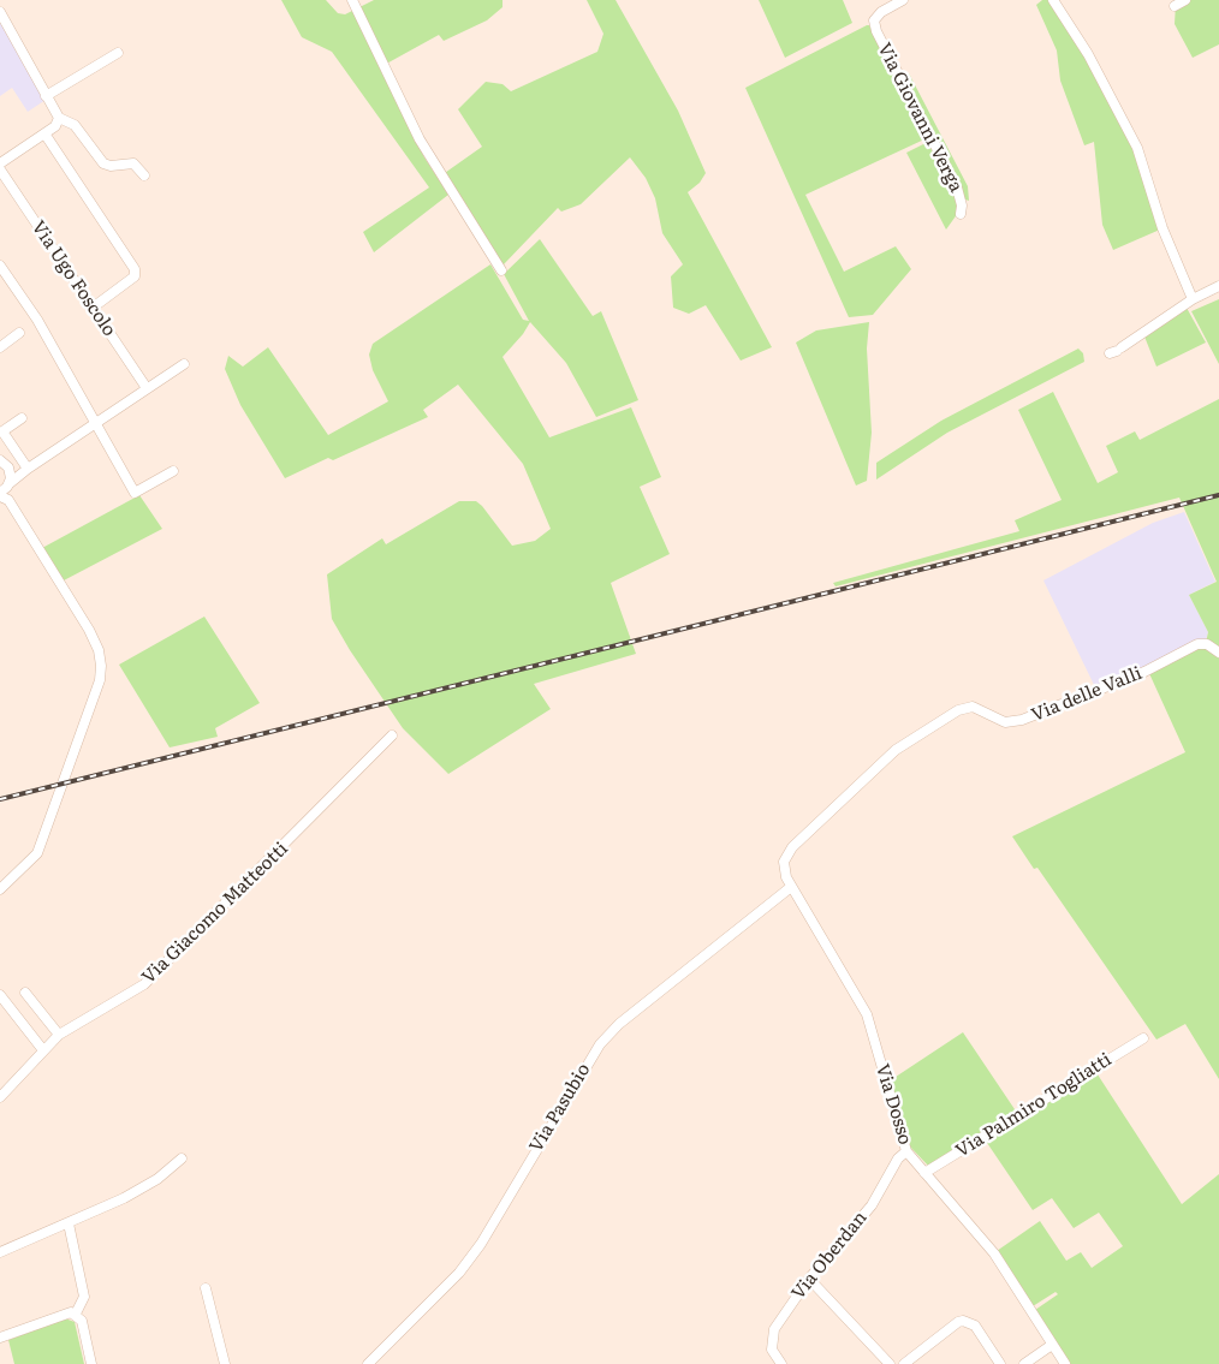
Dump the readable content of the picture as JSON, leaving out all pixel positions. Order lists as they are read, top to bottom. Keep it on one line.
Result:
{"streets":{"street":["Via Giovanni Verga","Via Ugo Foscolo","Via delle Valli","Via Giacomo Matteotti","Via Dosso","Via Palmiro Togliatti","Via Pasubio","Via Oberdan"]},"crossings":[["Via delle Valli","Via Dosso"],["Via delle Valli","Via Pasubio"],["Via Dosso","Via Palmiro Togliatti"],["Via Dosso","Via Pasubio"],["Via Dosso","Via Oberdan"]]}
